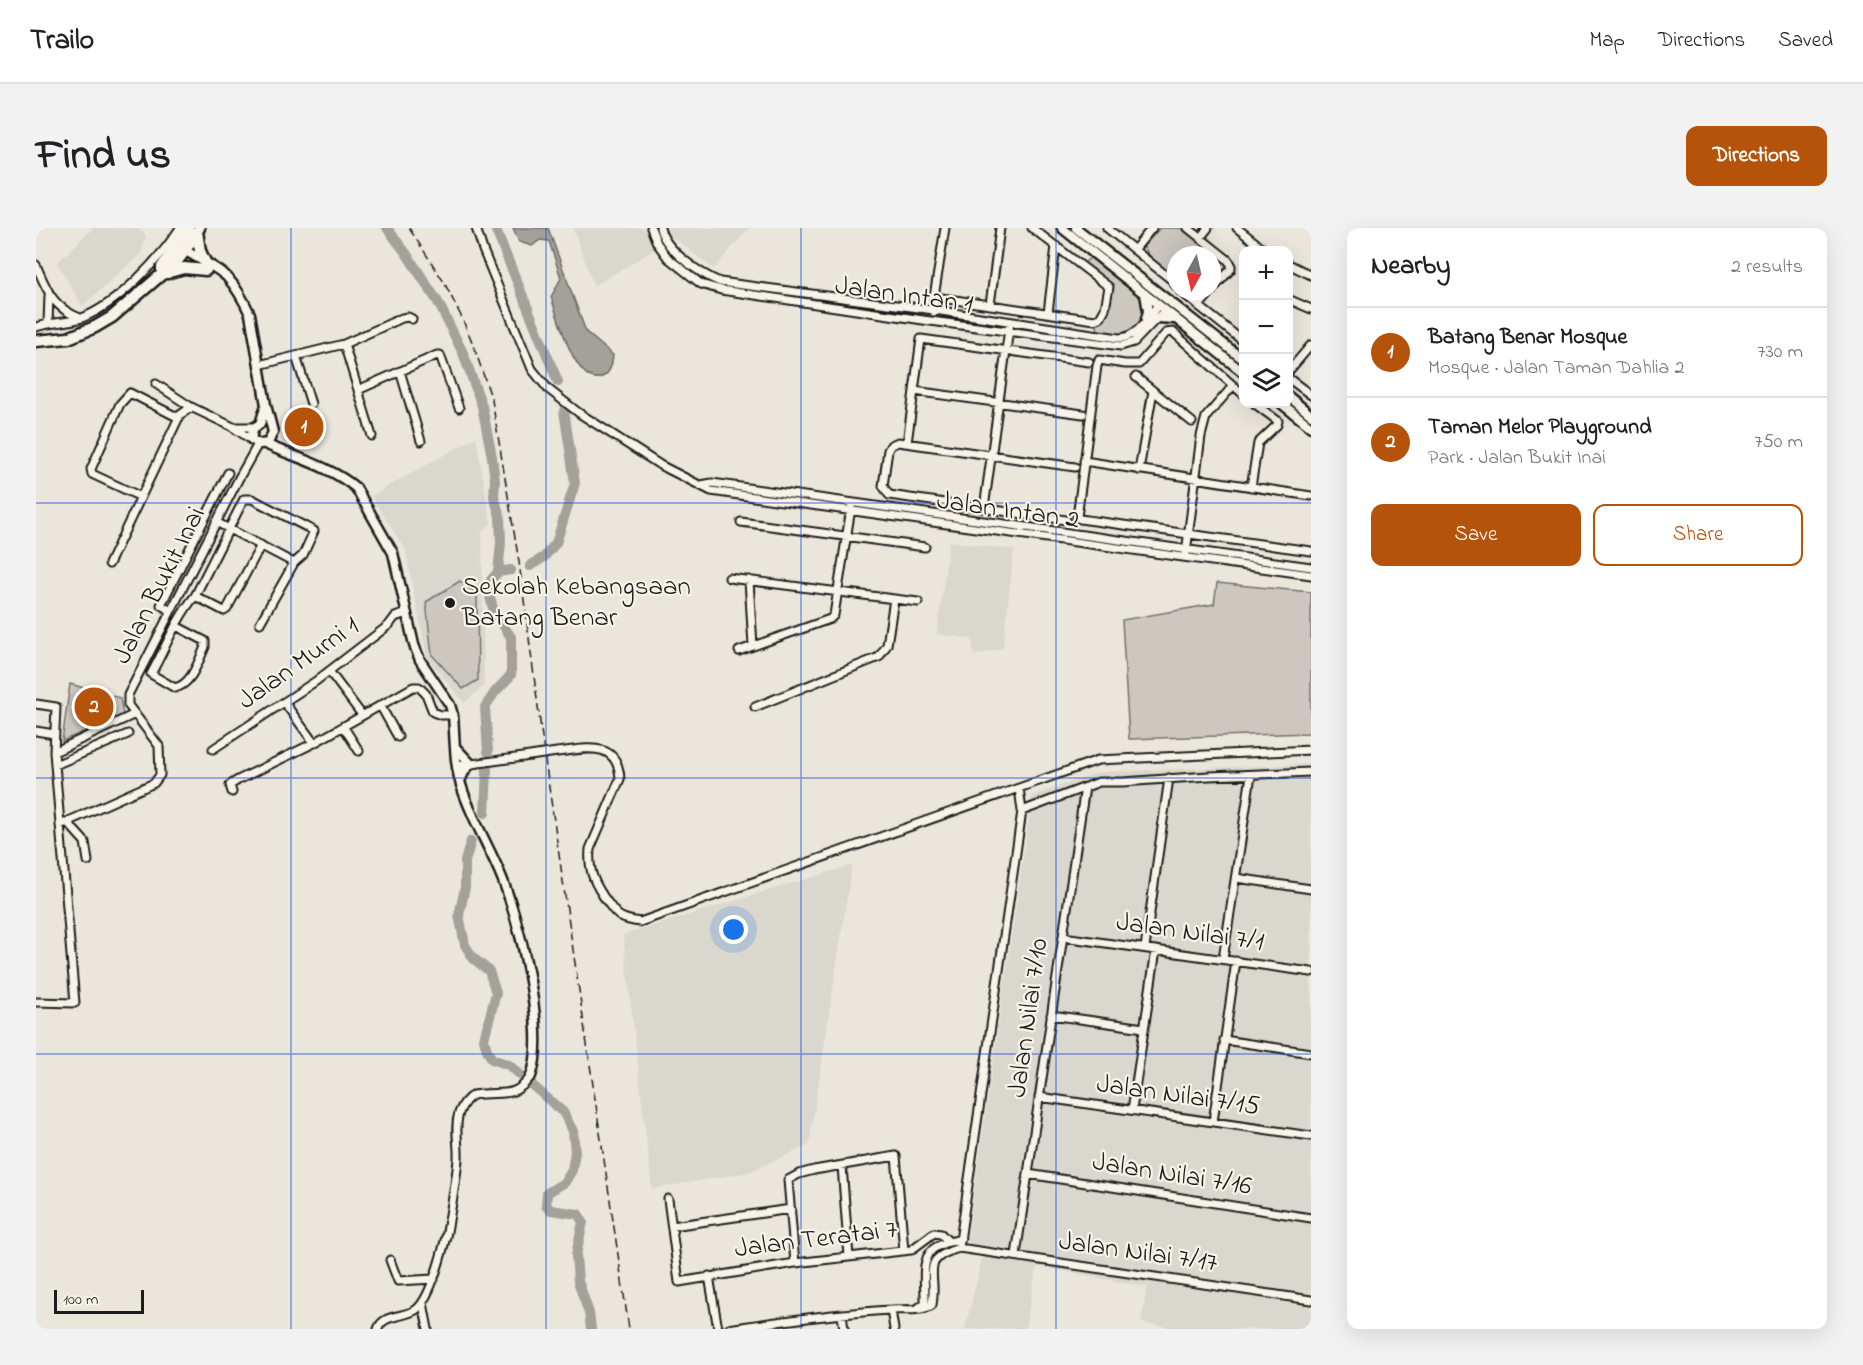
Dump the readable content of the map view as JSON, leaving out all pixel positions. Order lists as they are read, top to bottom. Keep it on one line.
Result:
{"streets":{"street":["Jalan Intan 1","Jalan Intan 2","Jalan Bukit Inai","Jalan Murni 1","Jalan Nilai 7/1","Jalan Nilai 7/10","Jalan Nilai 7/15","Jalan Nilai 7/16","Jalan Teratai 7","Jalan Nilai 7/17"]},"crossings":[["Jalan Nilai 7/1","Jalan Nilai 7/10"],["Jalan Nilai 7/10","Jalan Nilai 7/15"],["Jalan Nilai 7/10","Jalan Nilai 7/16"],["Jalan Nilai 7/10","Jalan Nilai 7/17"]],"places":["Sekolah Kebangsaan Batang Benar"],"scale_bar":"100 m","north":"bottom","page":{"header":"Trailo","nav":["Map","Directions","Saved"],"title":"Find us","buttons":["Directions",["Save","Share"]],"heading":["Nearby","2 results"],"map_buttons":["+","−"],"list":[{"mark":"1","name":"Batang Benar Mosque","note":"Mosque · Jalan Taman Dahlia 2","value":"730 m"},{"mark":"2","name":"Taman Melor Playground","note":"Park · Jalan Bukit Inai","value":"750 m"}],"pins":["1","2"],"scale":"100 m"}}
